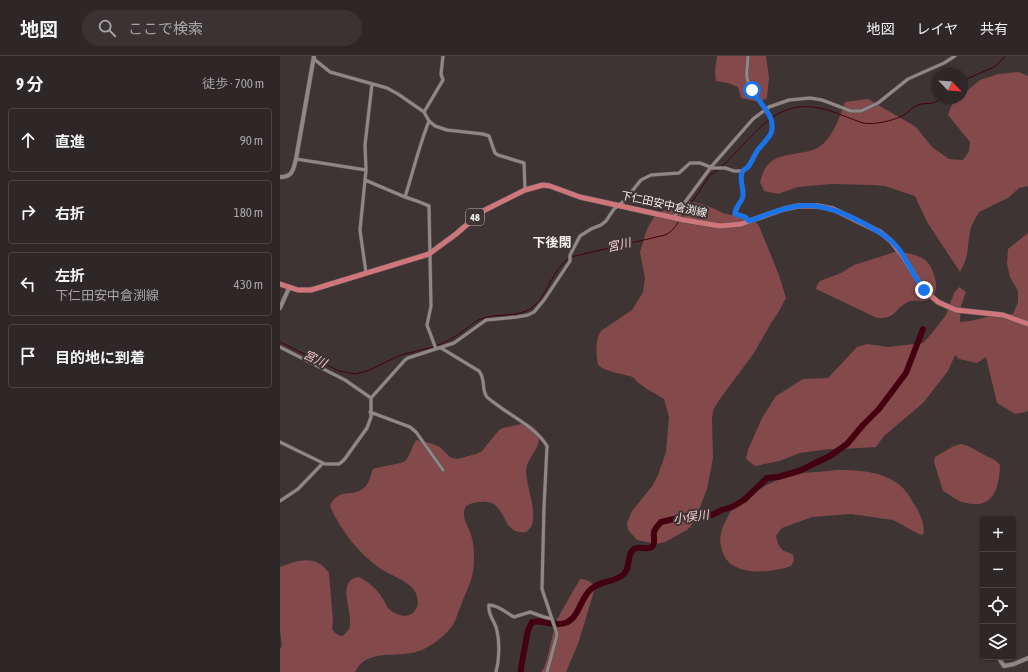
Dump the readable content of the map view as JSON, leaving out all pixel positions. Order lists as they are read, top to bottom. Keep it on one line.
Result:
{"streets":{"main road":["下仁田安中倉渕線","48"]},"districts":["下後閑"],"water":["宮川","小俣川"],"north":"bottom right","page":{"header":"地図","search":"ここで検索","nav":["地図","レイヤ","共有"],"heading":["9 分","徒歩 · 700 m"],"list":[["直進","90 m"],["右折","180 m"],["左折","下仁田安中倉渕線","430 m"],"目的地に到着"],"map_buttons":["+","−"]}}
